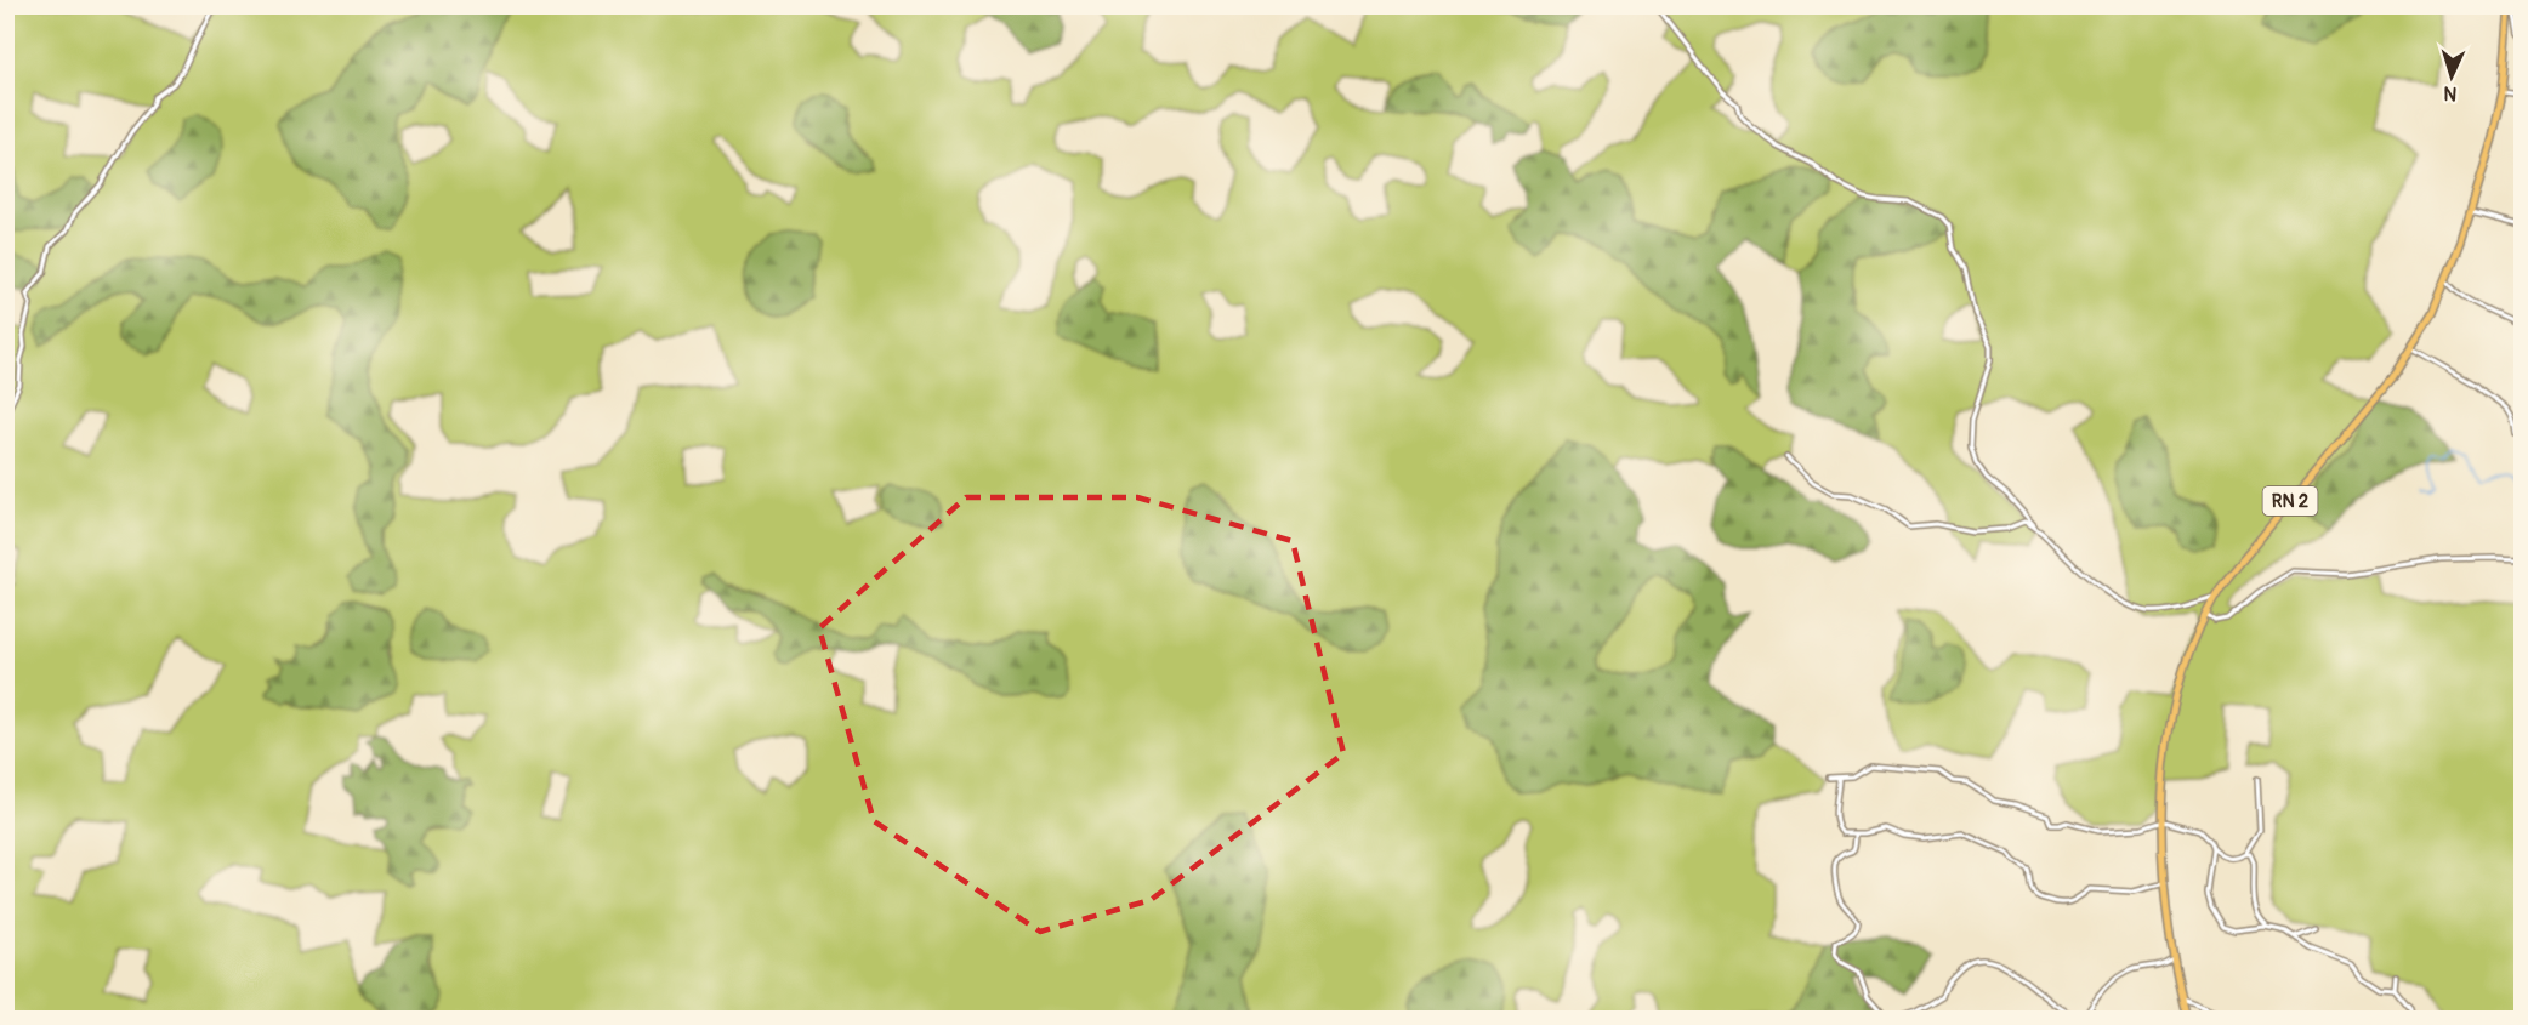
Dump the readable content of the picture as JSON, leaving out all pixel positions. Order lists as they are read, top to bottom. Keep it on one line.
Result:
{"streets":{"main road":["RN 2"]},"north":"bottom"}
